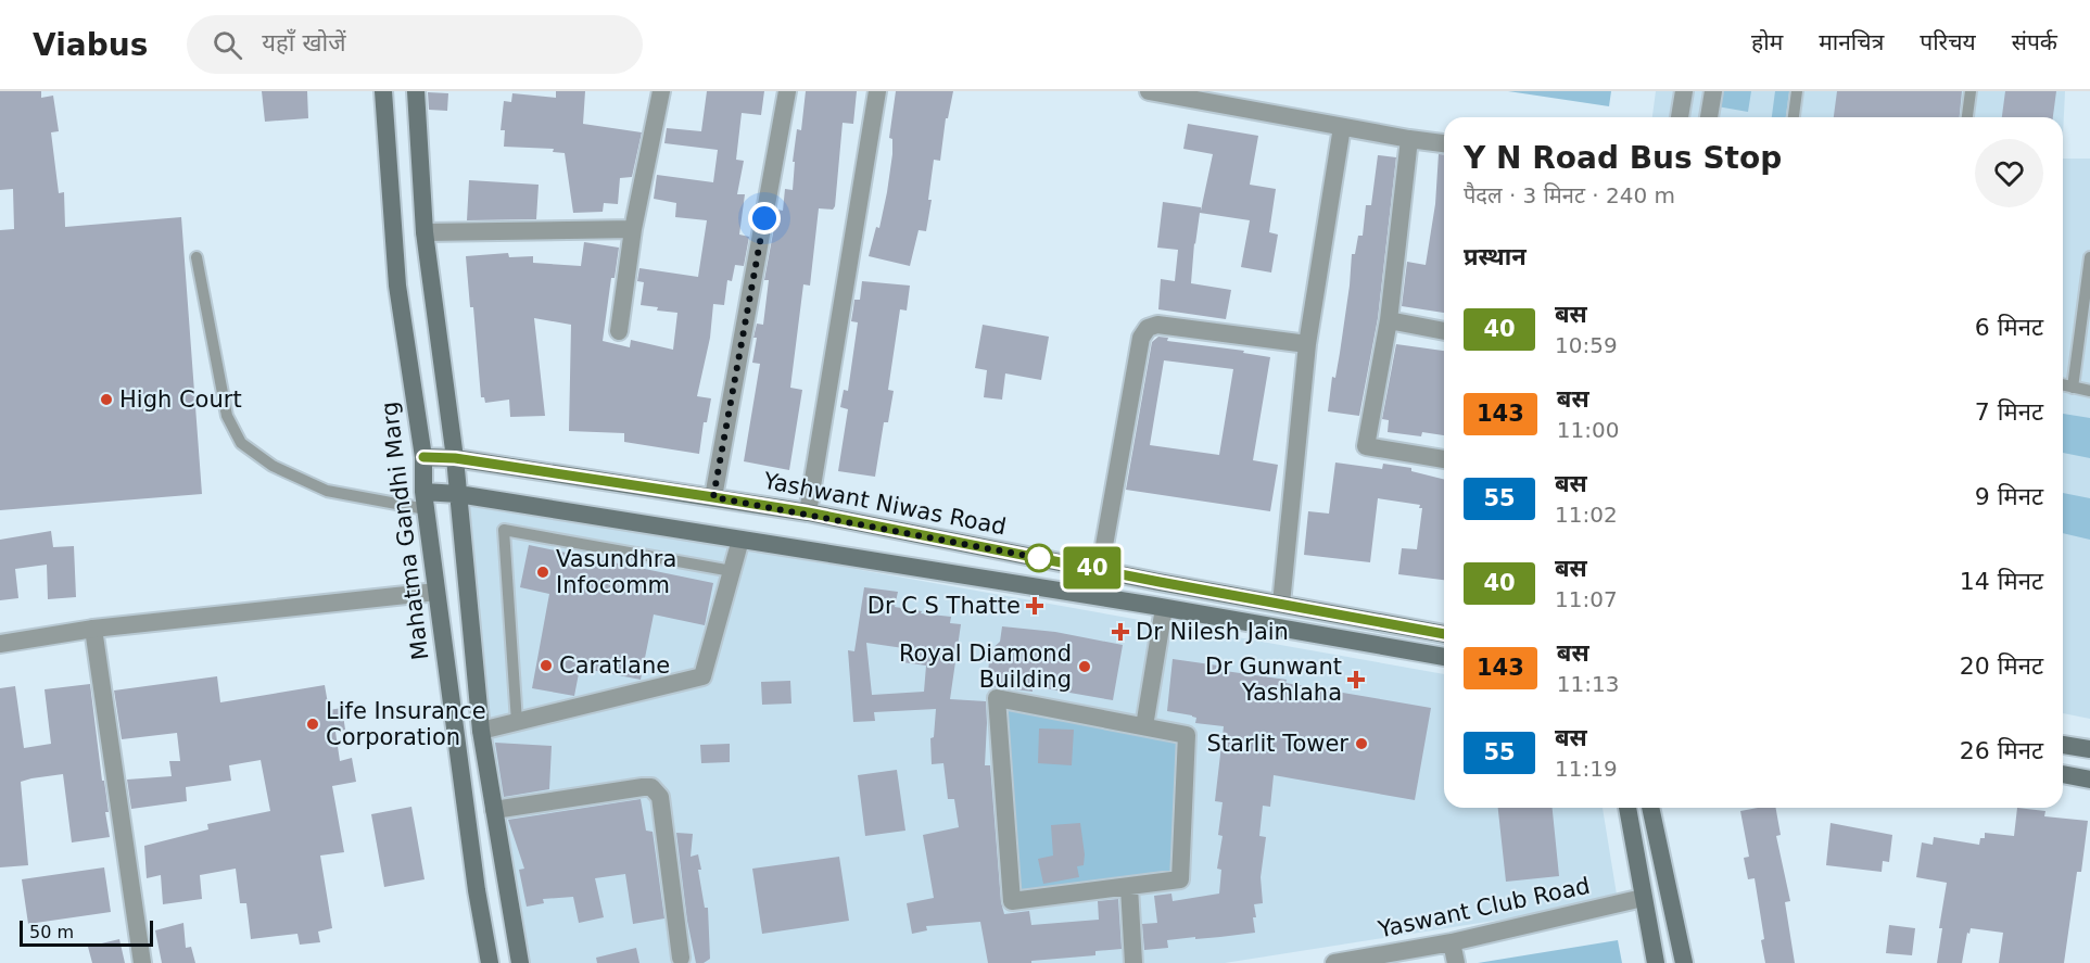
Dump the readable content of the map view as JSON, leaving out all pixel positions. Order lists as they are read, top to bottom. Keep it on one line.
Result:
{"streets":{"main road":["Yashwant Niwas Road","Mahatma Gandhi Marg"],"street":["Yaswant Club Road"]},"crossings":[["Yashwant Niwas Road","Mahatma Gandhi Marg"]],"places":{"other":["High Court","Vasundhra Infocomm","Caratlane","Royal Diamond Building","Life Insurance Corporation","Starlit Tower"],"health":["Dr C S Thatte","Dr Nilesh Jain","Dr Gunwant Yashlaha"]},"lines":["bus line 40"],"scale_bar":"50 m","page":{"header":"Viabus","search":"यहाँ खोजें","nav":["होम","मानचित्र","परिचय","संपर्क"],"on_map":"40","heading":[["Y N Road Bus Stop","पैदल · 3 मिनट · 240 m"],"प्रस्थान"],"list":[{"mark":"40","name":"बस","note":"10:59","value":"6 मिनट"},{"mark":"143","name":"बस","note":"11:00","value":"7 मिनट"},{"mark":"55","name":"बस","note":"11:02","value":"9 मिनट"},{"mark":"40","name":"बस","note":"11:07","value":"14 मिनट"},{"mark":"143","name":"बस","note":"11:13","value":"20 मिनट"},{"mark":"55","name":"बस","note":"11:19","value":"26 मिनट"}],"scale":"50 m"}}
